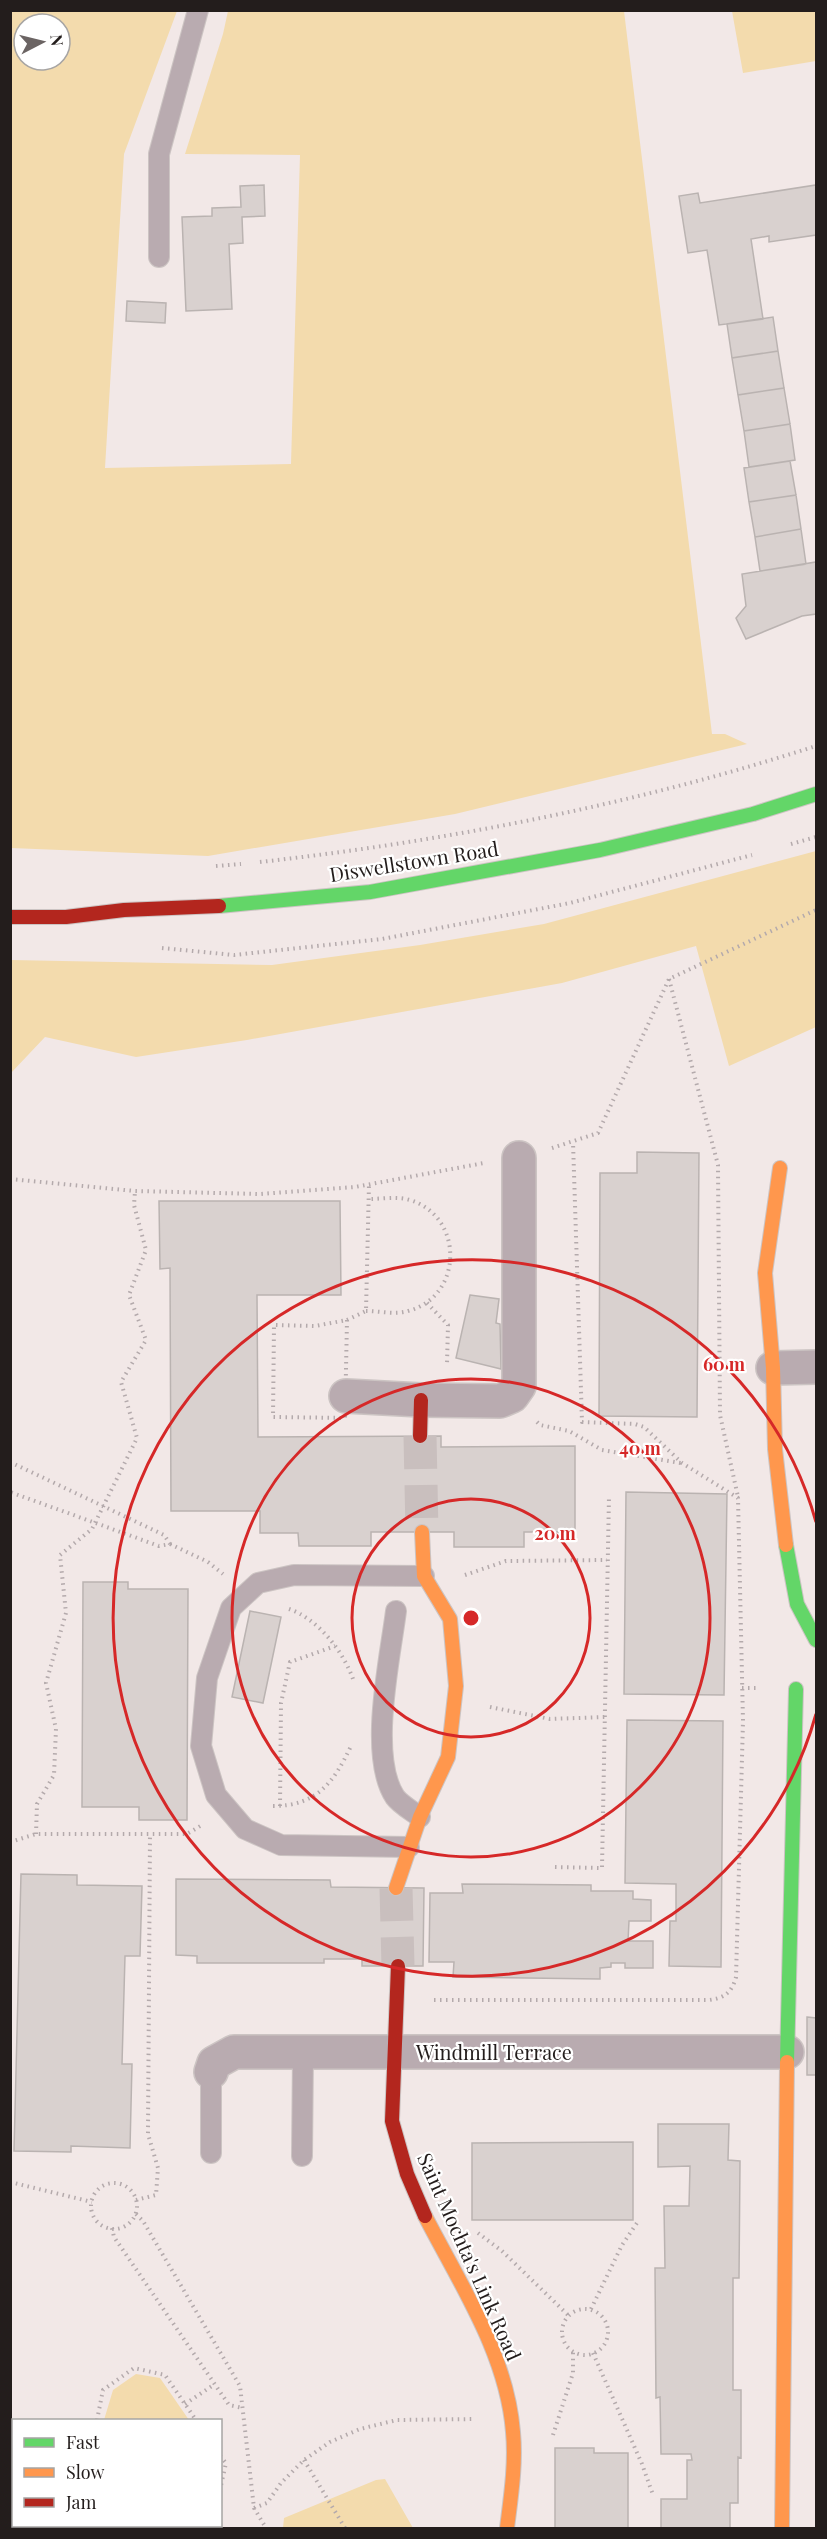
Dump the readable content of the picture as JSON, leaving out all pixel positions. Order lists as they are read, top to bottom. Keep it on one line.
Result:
{"streets":{"street":["Diswellstown Road","Windmill Terrace","Saint Mochta's Link Road"]},"crossings":[["Windmill Terrace","Saint Mochta's Link Road"]],"legend":["Fast","Slow","Jam"],"north":"right","rings":["60 m","40 m","20 m"]}
